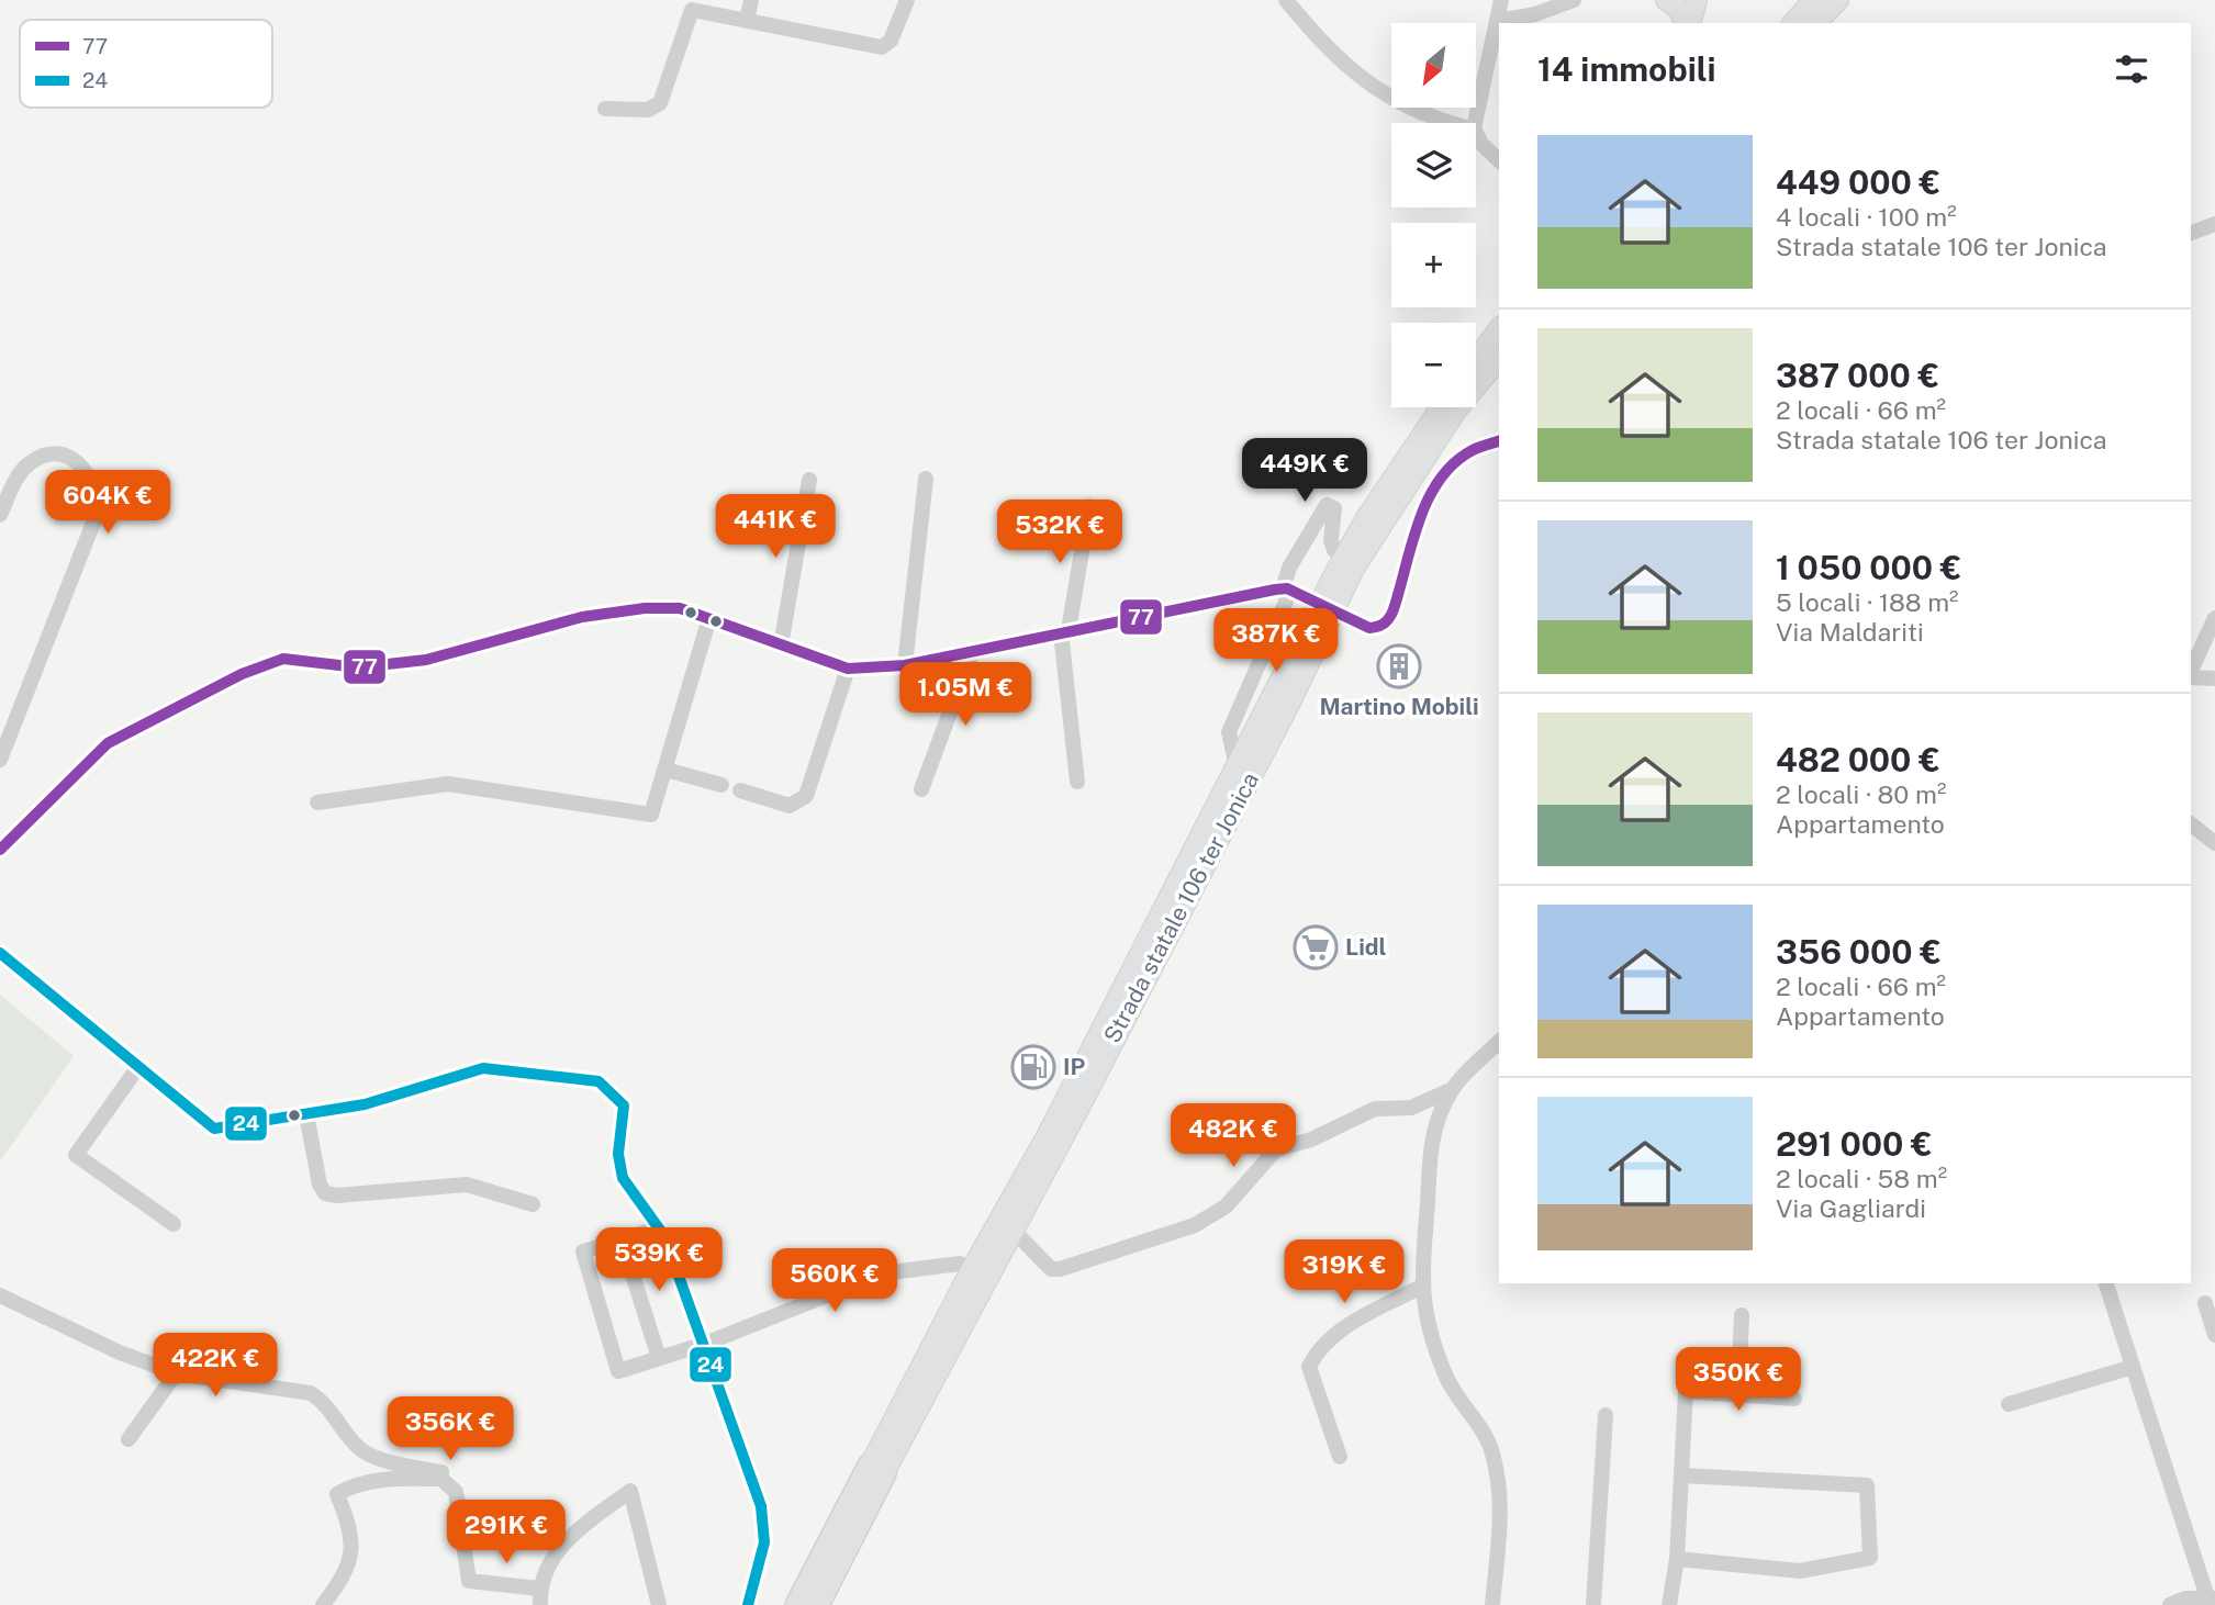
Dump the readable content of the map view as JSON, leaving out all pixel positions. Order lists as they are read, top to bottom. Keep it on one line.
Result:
{"streets":{"main road":["Strada statale 106 ter Jonica"]},"places":{"building":["Martino Mobili"],"supermarket":["Lidl"],"fuel station":["IP"]},"lines":["transit line 77","transit line 24"],"legend":["77","24"],"north":"bottom left","page":{"map_buttons":["+","−"],"heading":"14 immobili","list":[{"name":"449 000 €","note":"4 locali · 100 m² · Strada statale 106 ter Jonica"},{"name":"387 000 €","note":"2 locali · 66 m² · Strada statale 106 ter Jonica"},{"name":"1 050 000 €","note":"5 locali · 188 m² · Via Maldariti"},{"name":"482 000 €","note":"2 locali · 80 m² · Appartamento"},{"name":"356 000 €","note":"2 locali · 66 m² · Appartamento"},{"name":"291 000 €","note":"2 locali · 58 m² · Via Gagliardi"}],"price":["449K €","604K €","441K €","532K €","387K €","1.05M €","482K €","539K €","319K €","560K €","422K €","350K €","356K €","291K €"]}}
